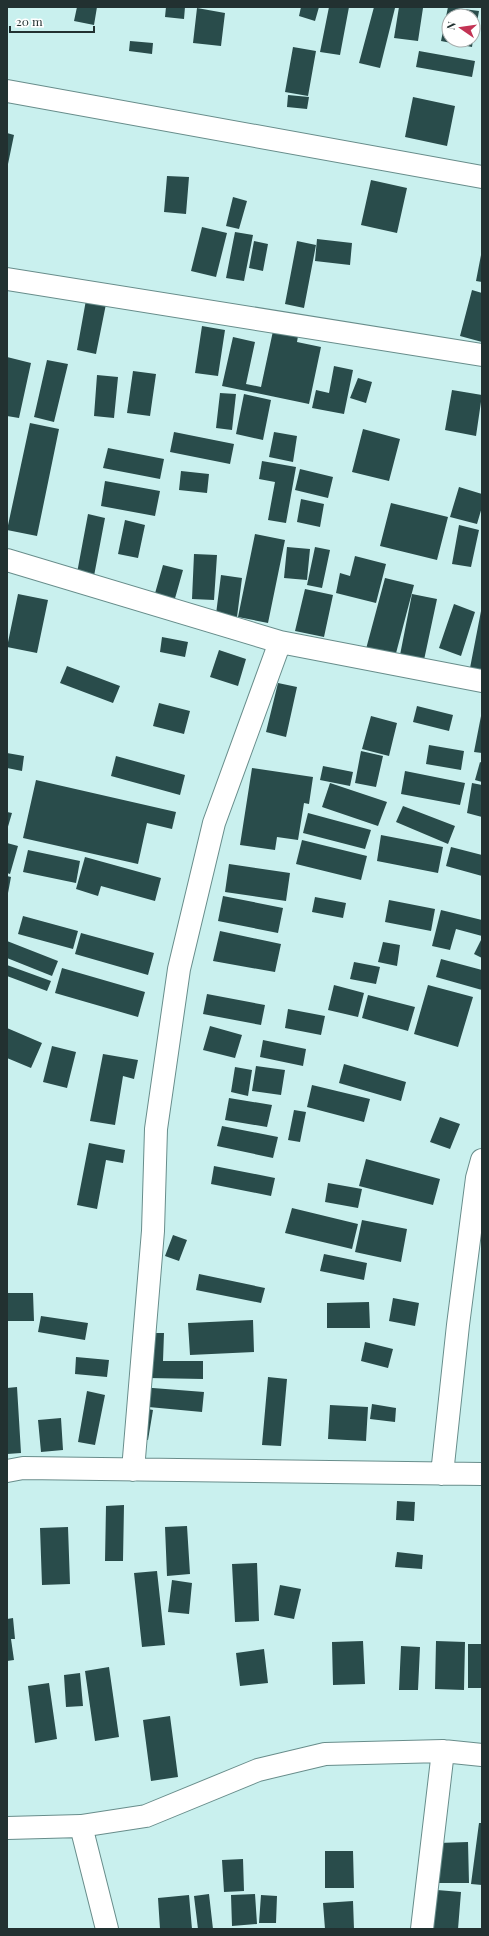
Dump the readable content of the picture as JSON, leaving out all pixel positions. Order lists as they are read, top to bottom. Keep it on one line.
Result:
{"scale_bar":"20 m","north":"left"}
